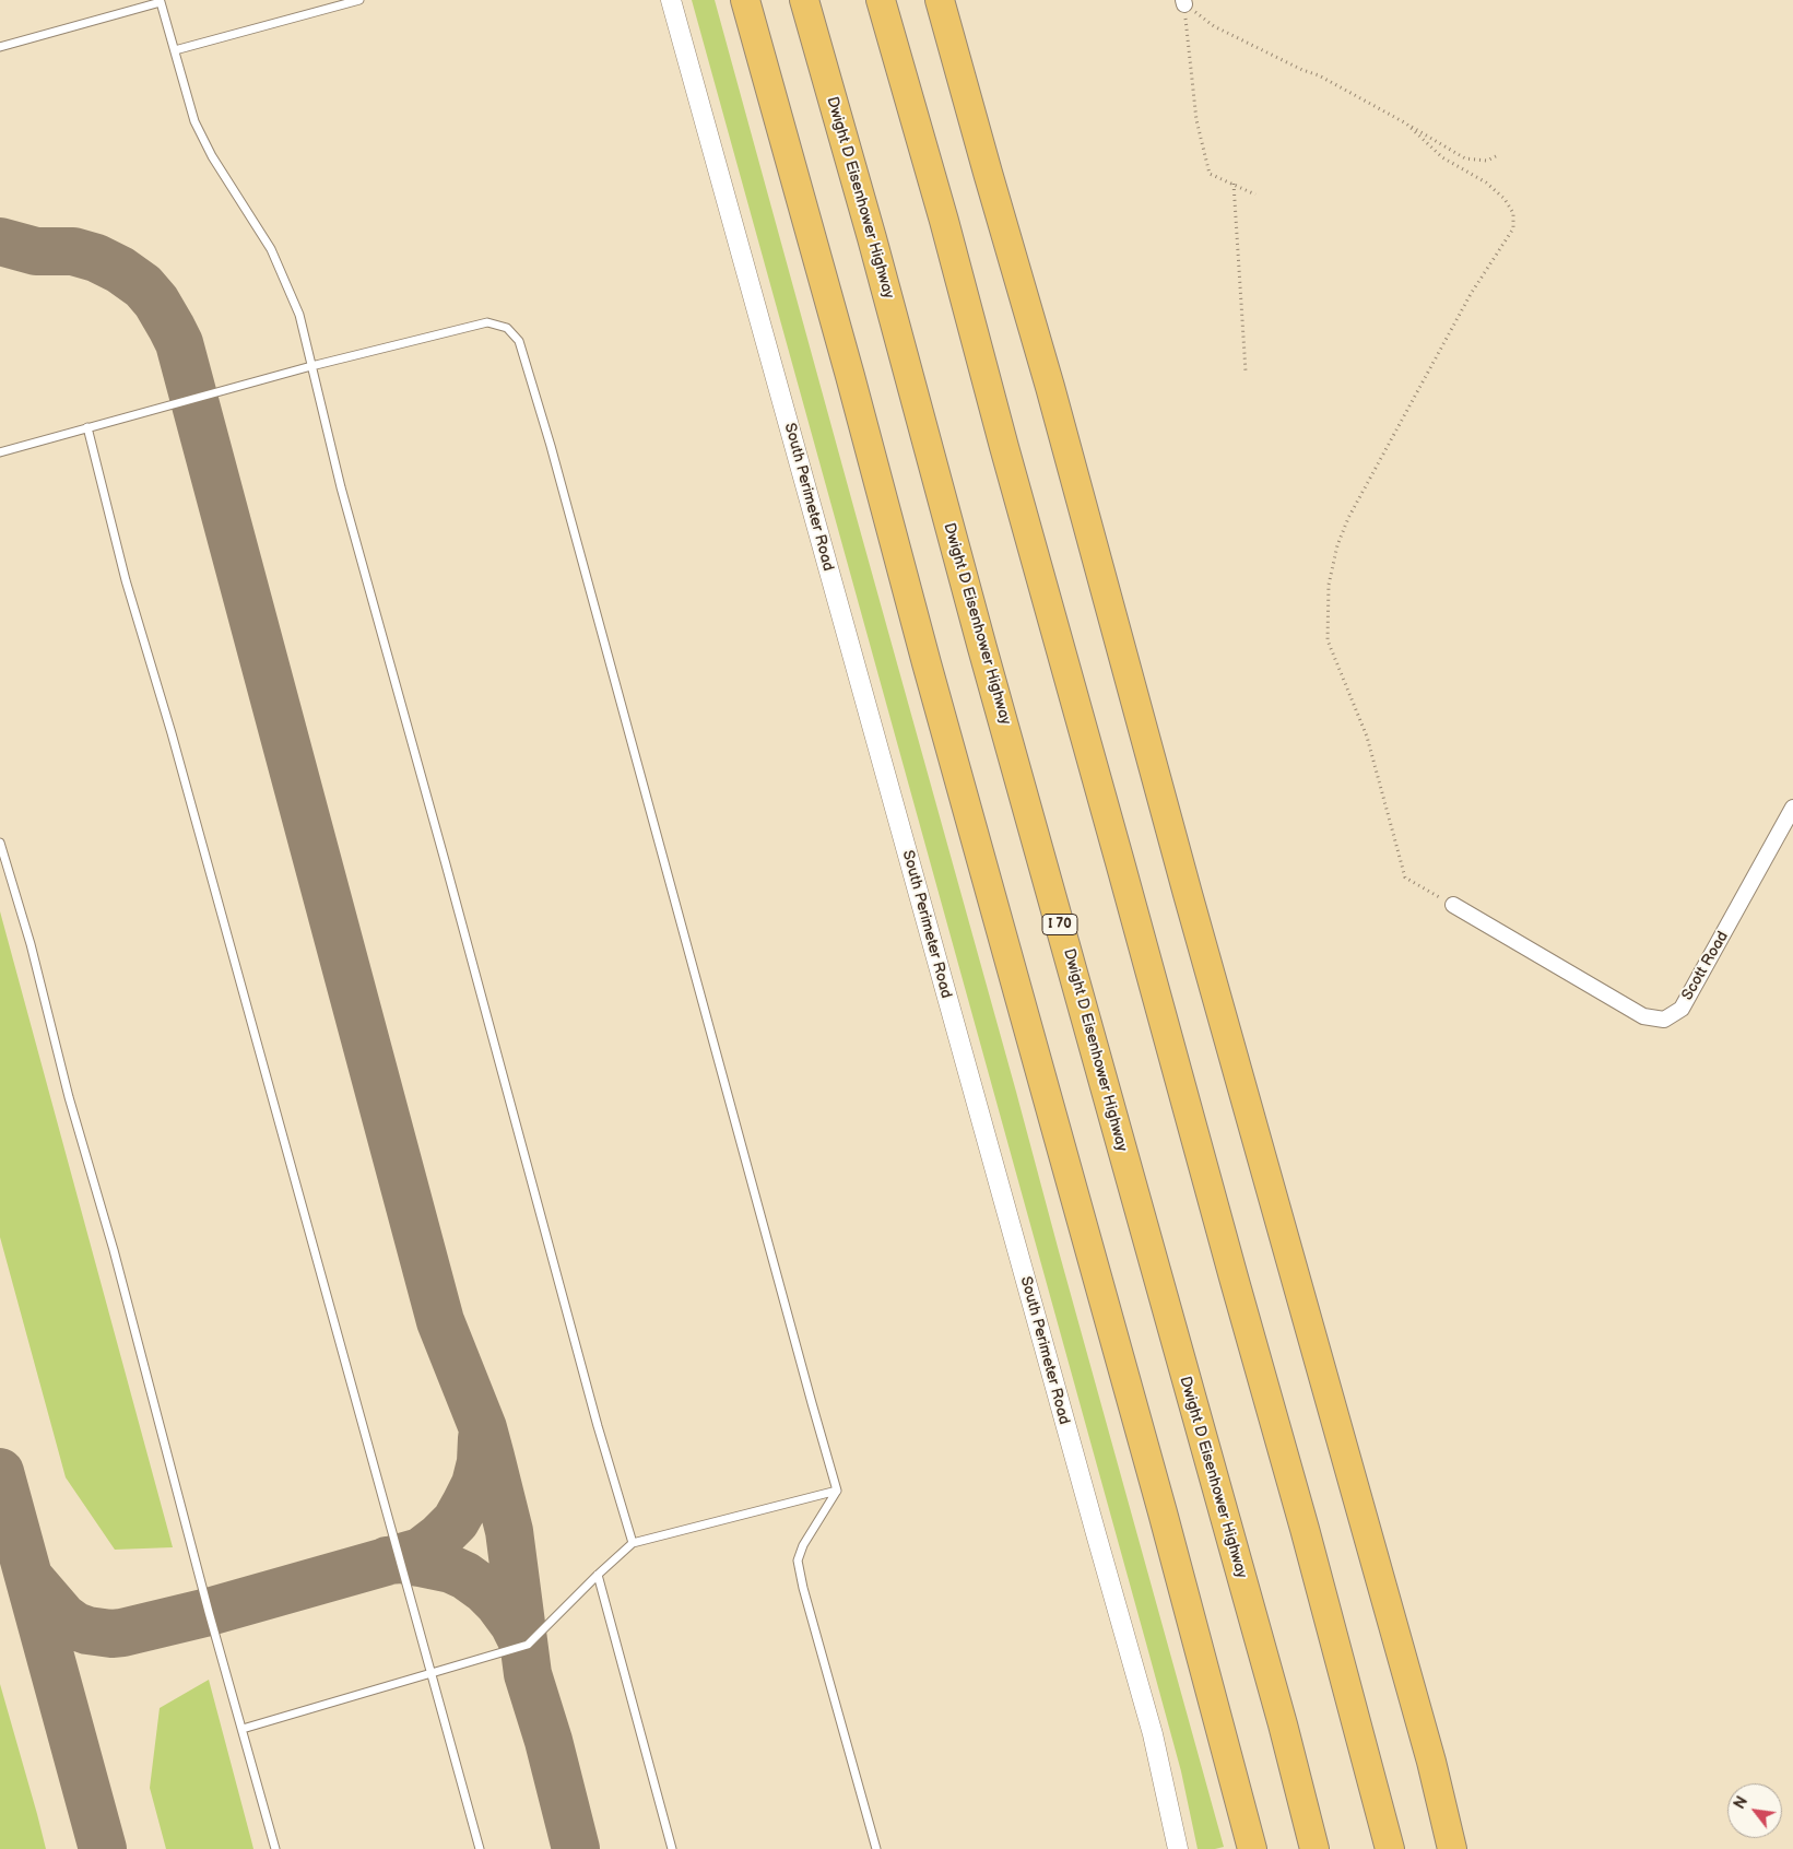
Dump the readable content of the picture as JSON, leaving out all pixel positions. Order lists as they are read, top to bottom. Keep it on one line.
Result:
{"streets":{"highway":["Dwight D Eisenhower Highway","I 70"],"street":["South Perimeter Road","Scott Road"]},"north":"top left"}
